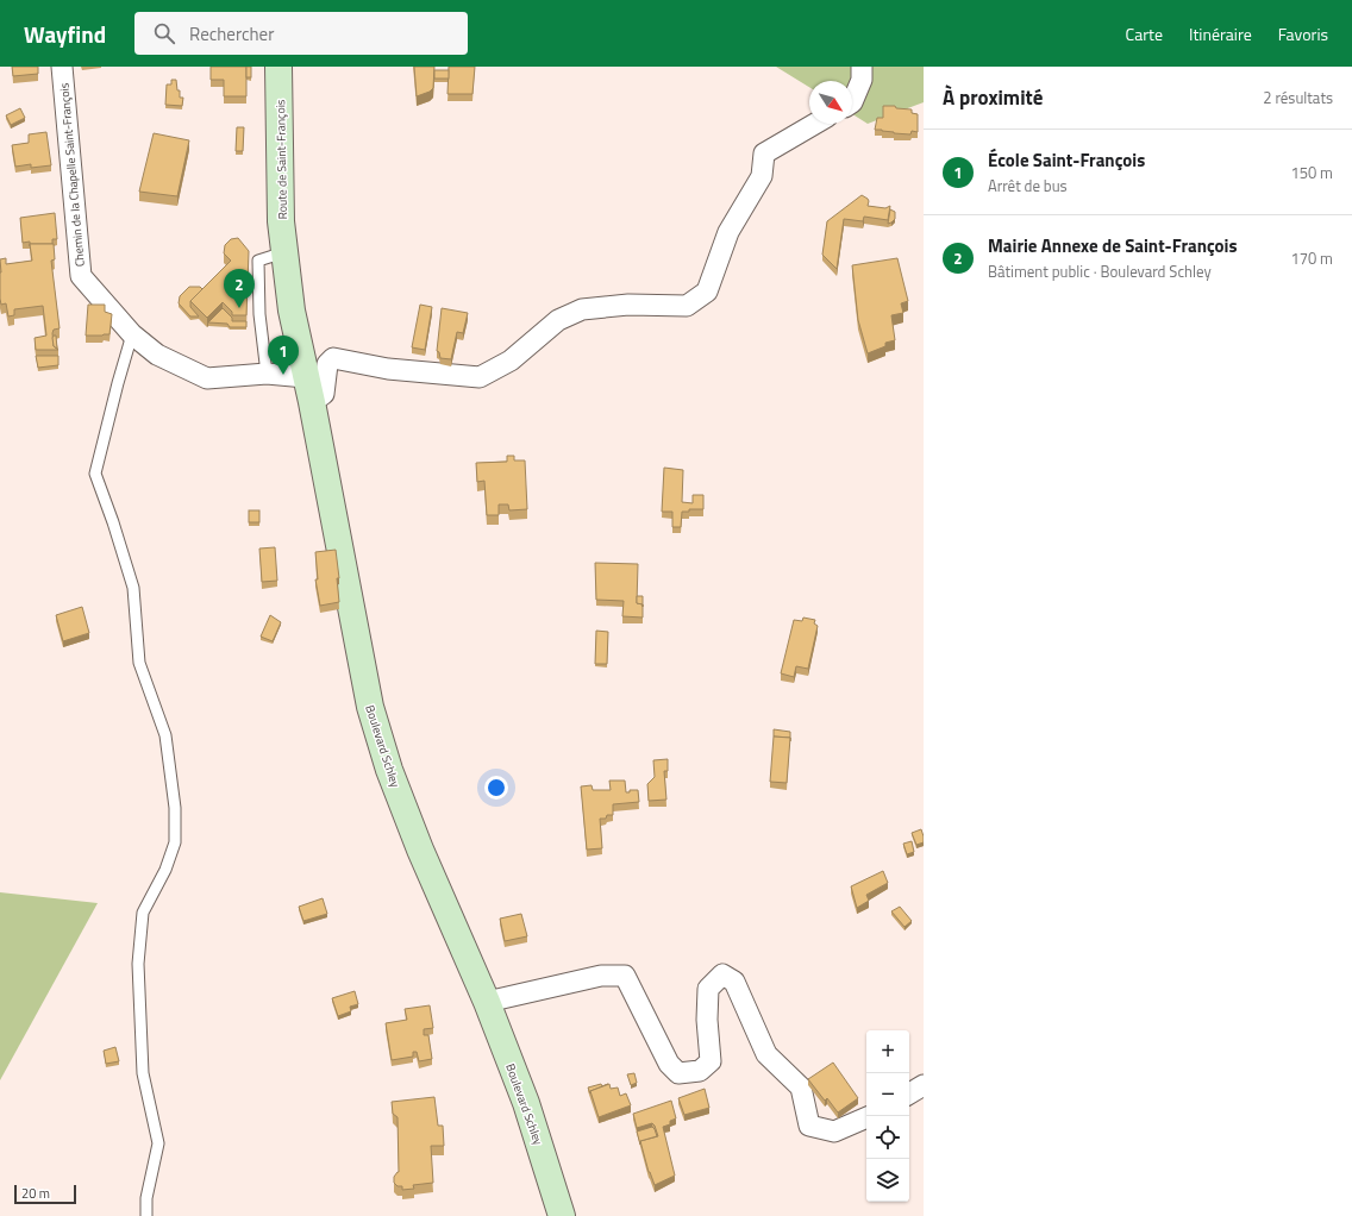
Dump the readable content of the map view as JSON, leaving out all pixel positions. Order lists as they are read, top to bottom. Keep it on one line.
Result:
{"streets":{"main road":["Route de Saint-François","Boulevard Schley"],"street":["Chemin de la Chapelle Saint-François"]},"crossings":[["Route de Saint-François","Boulevard Schley"],["Chemin de la Chapelle Saint-François","Boulevard Schley"]],"scale_bar":"20 m","north":"bottom right","page":{"header":"Wayfind","search":"Rechercher","nav":["Carte","Itinéraire","Favoris"],"heading":["À proximité","2 résultats"],"list":[{"mark":"1","name":"École Saint-François","note":"Arrêt de bus","value":"150 m"},{"mark":"2","name":"Mairie Annexe de Saint-François","note":"Bâtiment public · Boulevard Schley","value":"170 m"}],"pins":["2","1"],"map_buttons":["+","−"],"scale":"20 m"}}
